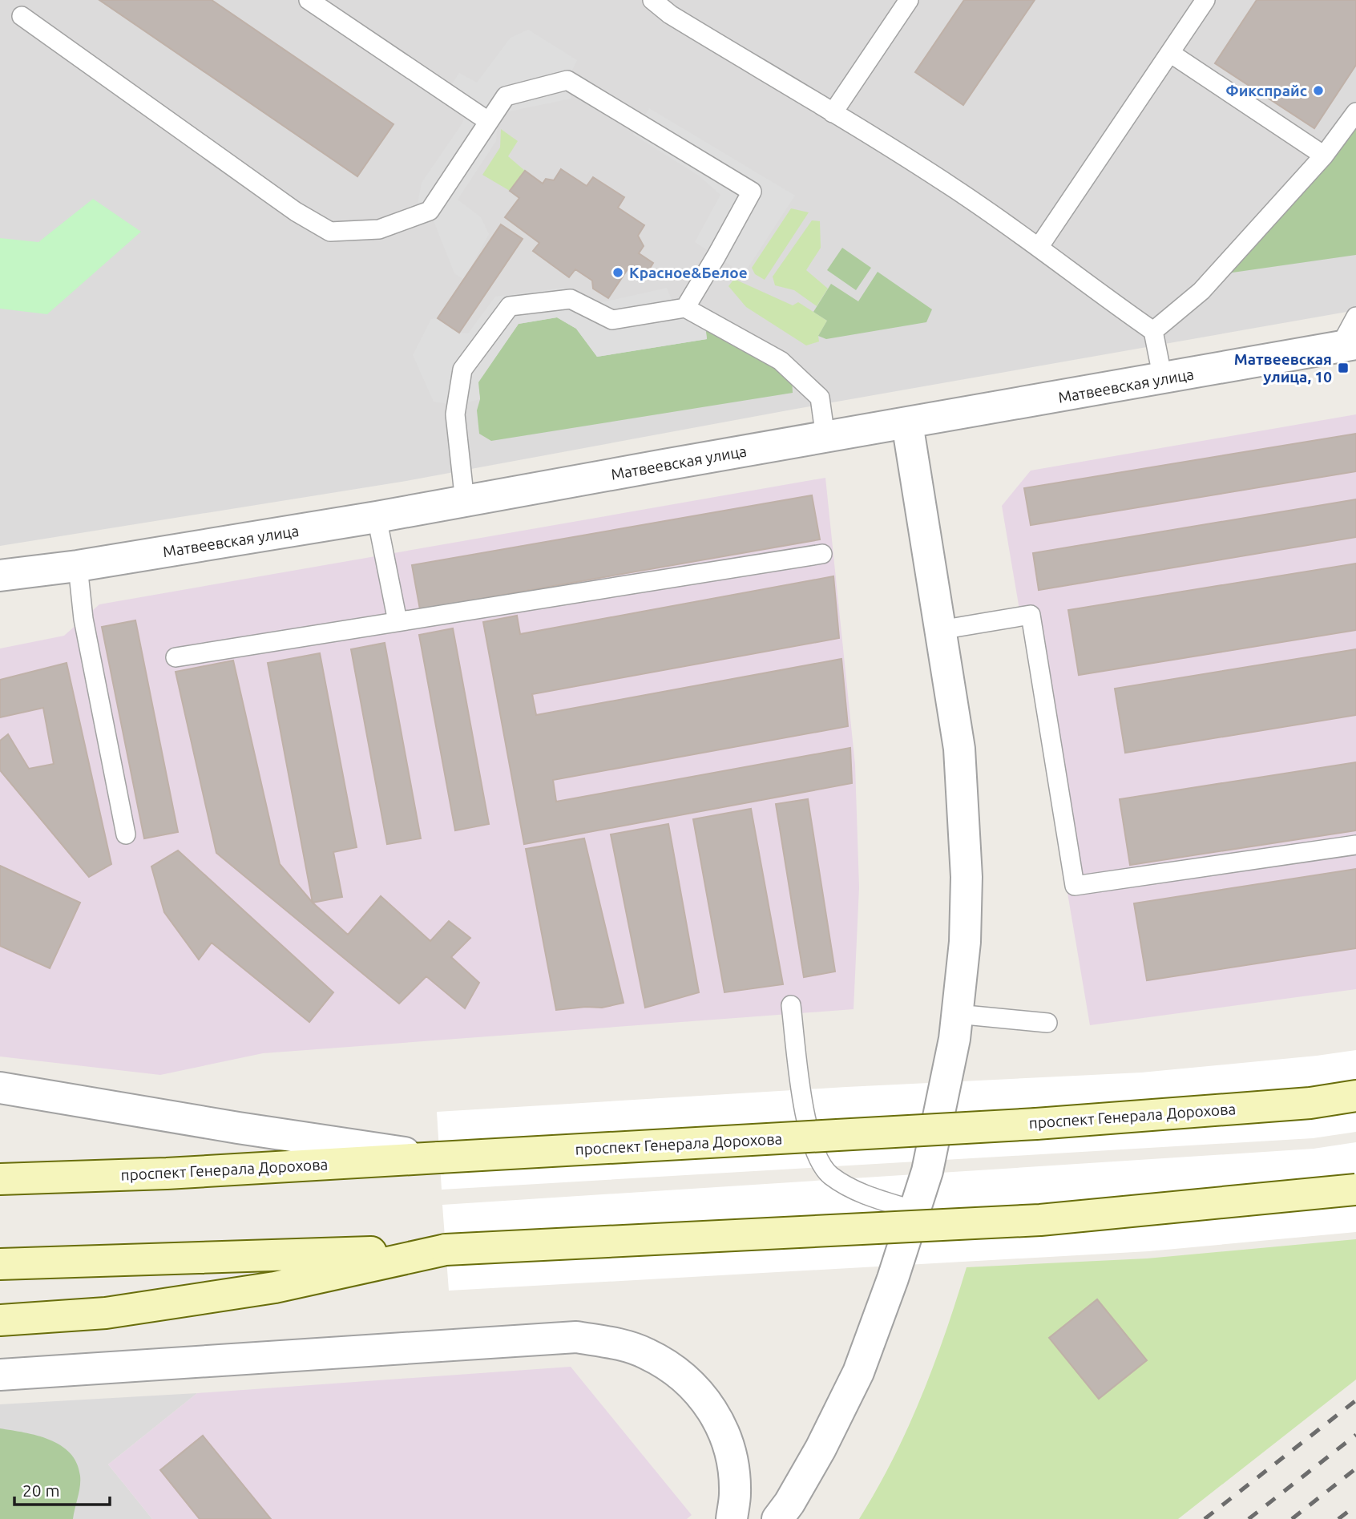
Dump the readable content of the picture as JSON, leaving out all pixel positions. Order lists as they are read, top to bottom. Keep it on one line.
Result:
{"streets":{"main road":["проспект Генерала Дорохова"],"street":["Матвеевская улица"]},"places":{"other":["Фикспрайс","Красное&Белое"],"transit":["Матвеевская улица, 10"]},"scale_bar":"20 m"}
